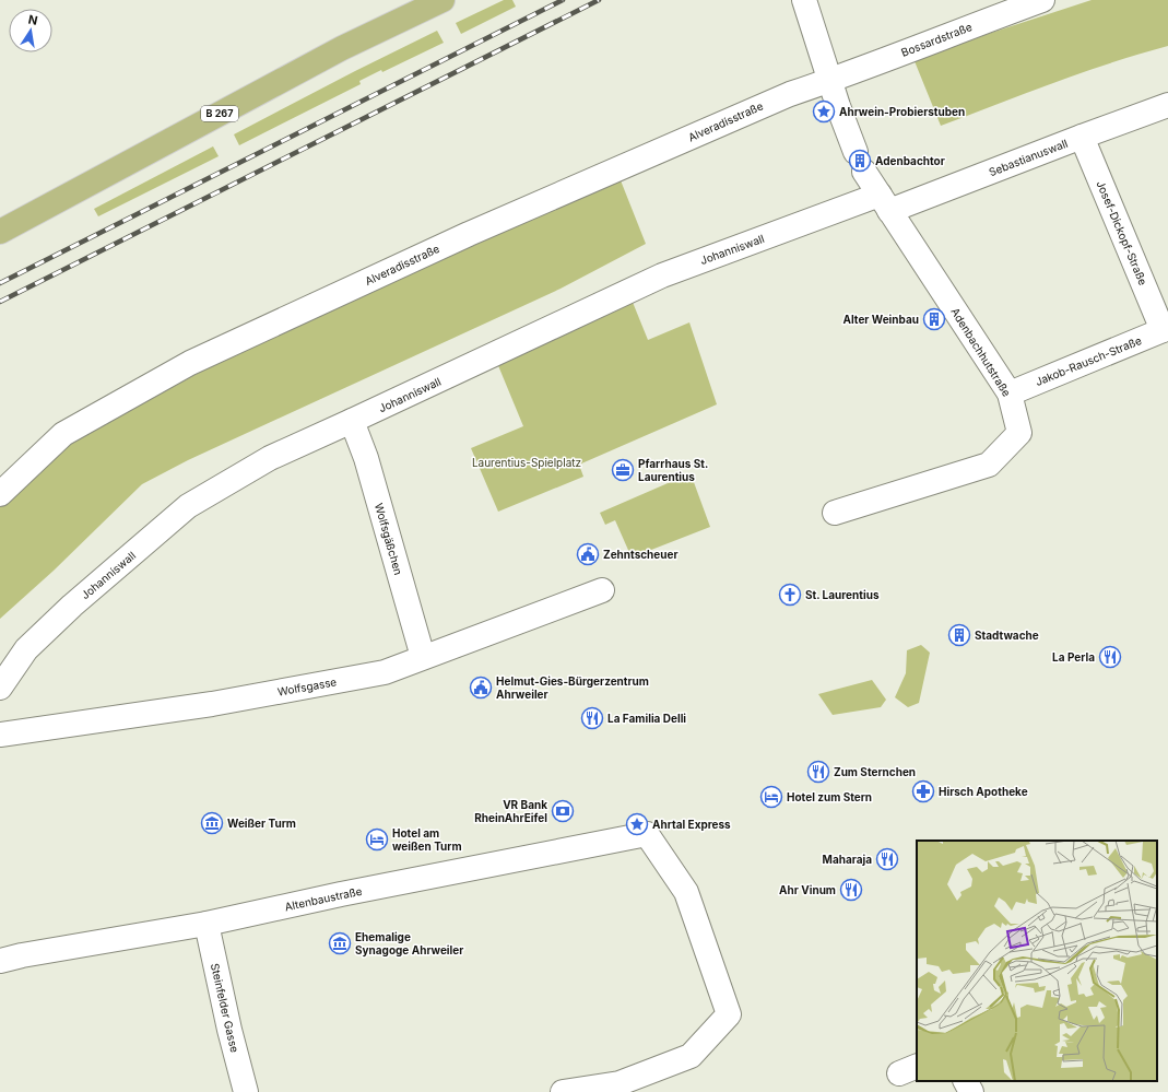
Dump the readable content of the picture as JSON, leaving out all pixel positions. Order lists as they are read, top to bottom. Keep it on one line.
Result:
{"streets":{"main road":["B 267"],"street":["Bossardstraße","Alveradisstraße","Sebastianuswall","Josef-Dickopf-Straße","Johanniswall","Adenbachhutstraße","Jakob-Rausch-Straße","Wolfsgäßchen","Wolfsgasse","Altenbaustraße","Steinfelder Gasse"]},"crossings":[["Bossardstraße","Alveradisstraße"],["Bossardstraße","Adenbachhutstraße"],["Alveradisstraße","Adenbachhutstraße"],["Sebastianuswall","Josef-Dickopf-Straße"],["Sebastianuswall","Johanniswall"],["Sebastianuswall","Adenbachhutstraße"],["Josef-Dickopf-Straße","Jakob-Rausch-Straße"],["Johanniswall","Adenbachhutstraße"],["Johanniswall","Wolfsgäßchen"],["Adenbachhutstraße","Jakob-Rausch-Straße"],["Wolfsgäßchen","Wolfsgasse"],["Altenbaustraße","Steinfelder Gasse"]],"parks":["Laurentius-Spielplatz"],"places":{"place":["Ahrwein-Probierstuben","Ahrtal Express"],"building":["Adenbachtor","Alter Weinbau","Stadtwache"],"office":["Pfarrhaus St. Laurentius"],"public building":["Zehntscheuer","Helmut-Gies-Bürgerzentrum Ahrweiler"],"church":["St. Laurentius"],"restaurant":["La Perla","La Familia Delli","Zum Sternchen","Maharaja","Ahr Vinum"],"pharmacy":["Hirsch Apotheke"],"hotel":["Hotel zum Stern","Hotel am weißen Turm"],"bank":["VR Bank RheinAhrEifel"],"museum":["Weißer Turm","Ehemalige Synagoge Ahrweiler"]},"north":"top"}
